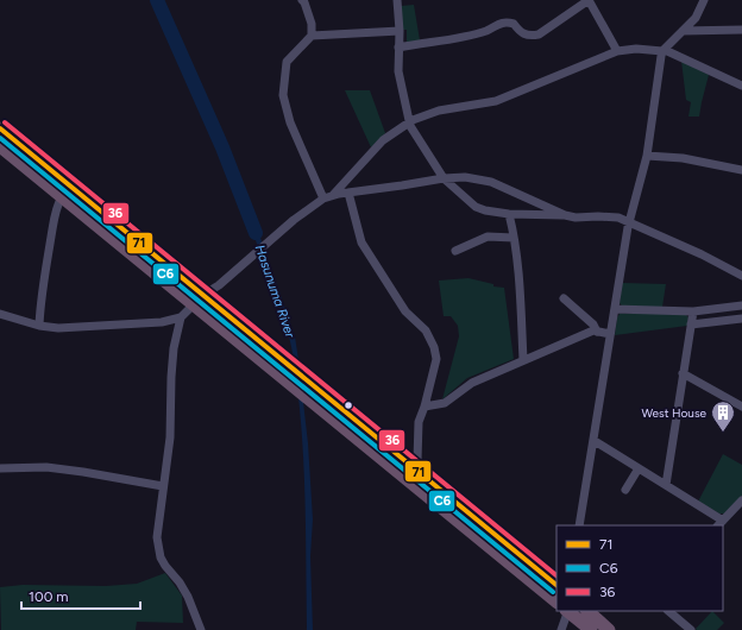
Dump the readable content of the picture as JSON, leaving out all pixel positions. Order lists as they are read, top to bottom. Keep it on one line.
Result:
{"water":["Hasunuma River"],"places":{"building":["West House"]},"lines":["transit line 36","transit line 71","transit line C6"],"legend":["71","C6","36"],"scale_bar":"100 m"}
